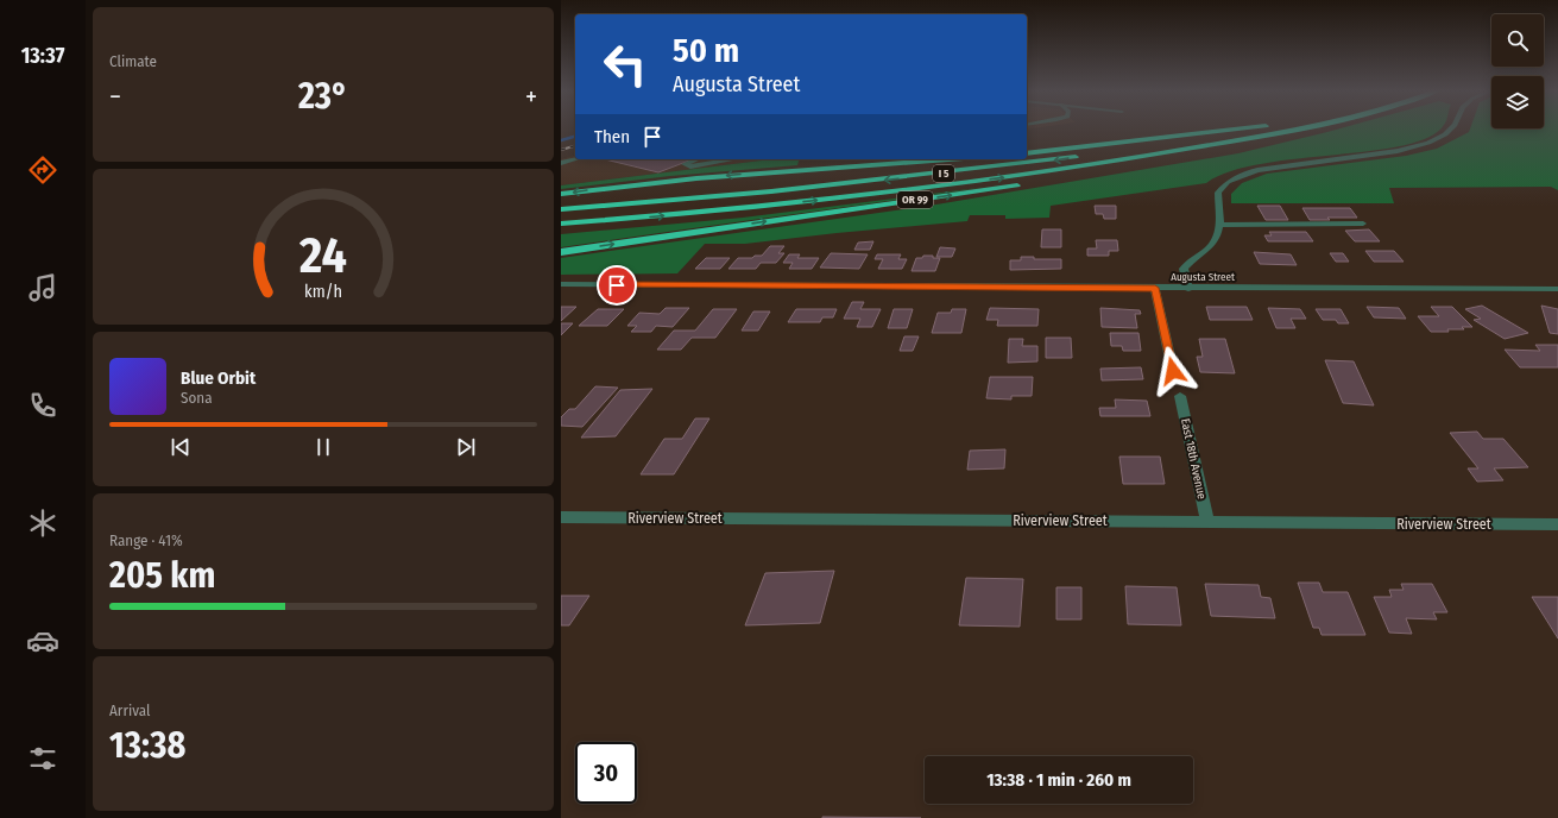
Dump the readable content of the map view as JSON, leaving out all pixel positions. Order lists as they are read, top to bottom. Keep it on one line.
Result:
{"streets":{"highway":["I 5","OR 99"],"street":["Augusta Street","East 18th Avenue","Riverview Street"]},"crossings":[["I 5","OR 99"],["East 18th Avenue","Riverview Street"]],"page":{"tabs":"13:37","tile":["Climate",["Range · 41%","205 km"],["Arrival","13:38"]],"turn":["50 m","Augusta Street"],"heat":["−","23°","+"],"then":"Then","song":["Blue Orbit","Sona"],"limit":"30","trip":"13:38 · 1 min · 260 m","gauge":["24","km/h"]}}
